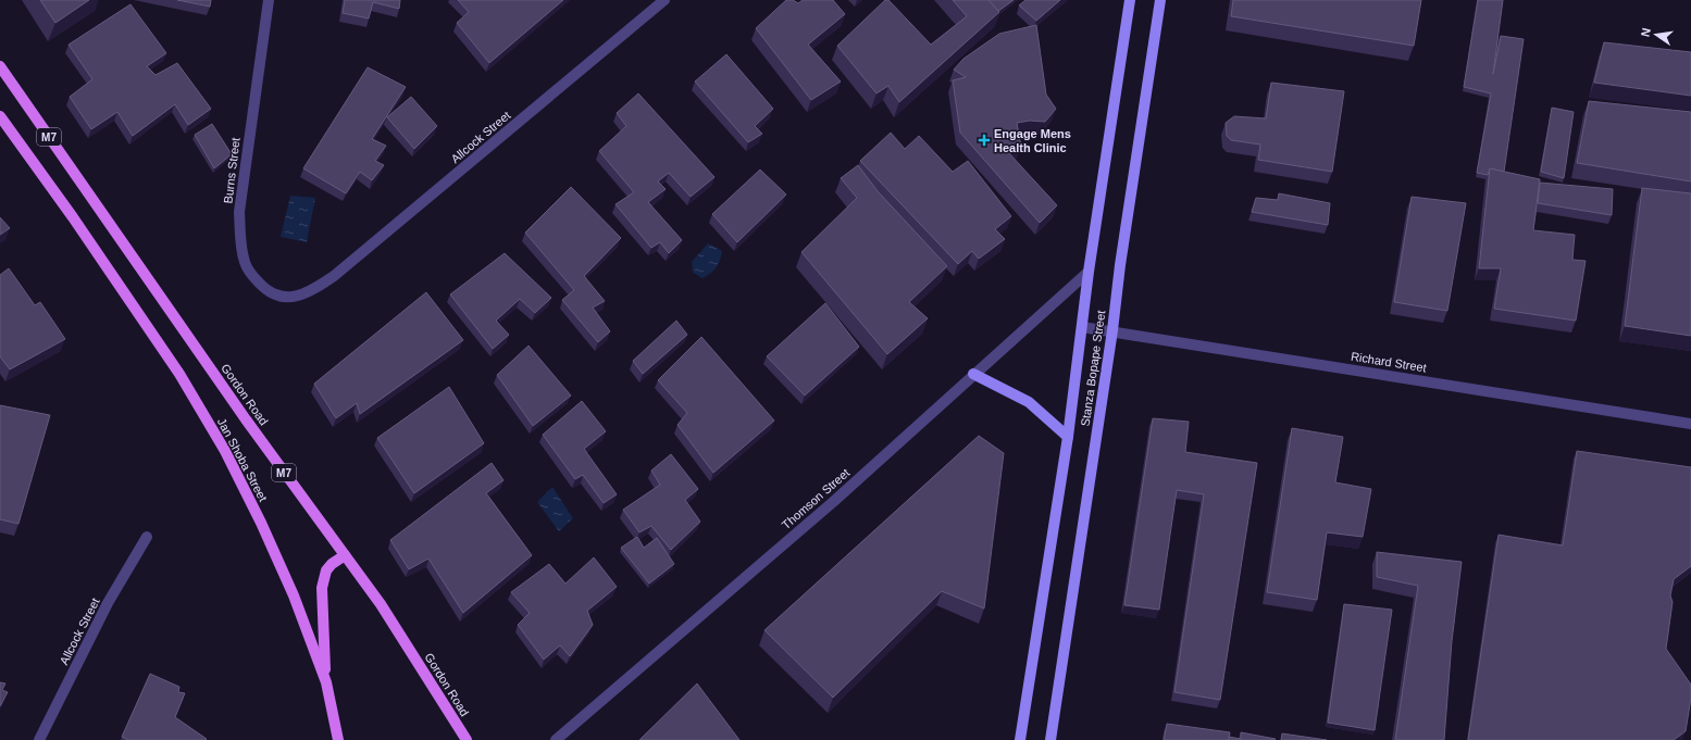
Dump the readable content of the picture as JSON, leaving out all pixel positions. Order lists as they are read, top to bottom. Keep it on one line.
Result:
{"streets":{"main road":["M7","Stanza Bopape Street","Gordon Road","Jan Shoba Street"],"street":["Allcock Street","Burns Street","Richard Street","Thomson Street"]},"crossings":[["Allcock Street","Burns Street"],["Richard Street","Stanza Bopape Street"],["Stanza Bopape Street","Thomson Street"]],"places":{"health":["Engage Mens Health Clinic"]},"north":"left"}
